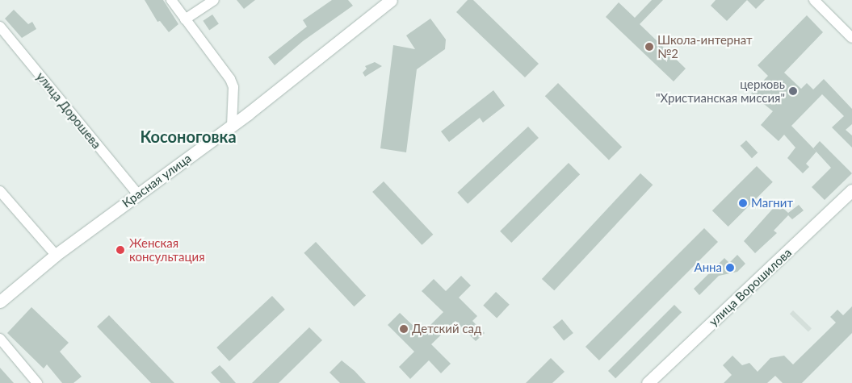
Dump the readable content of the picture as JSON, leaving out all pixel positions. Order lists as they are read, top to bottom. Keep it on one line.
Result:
{"streets":{"street":["улица Дорошева","Красная улица","улица Ворошилова"]},"crossings":[["улица Дорошева","Красная улица"]],"districts":["Косоноговка"],"places":["Школа-интернат №2","церковь \"Христианская миссия\"","Магнит","Женская консультация","Анна","Детский сад"]}
